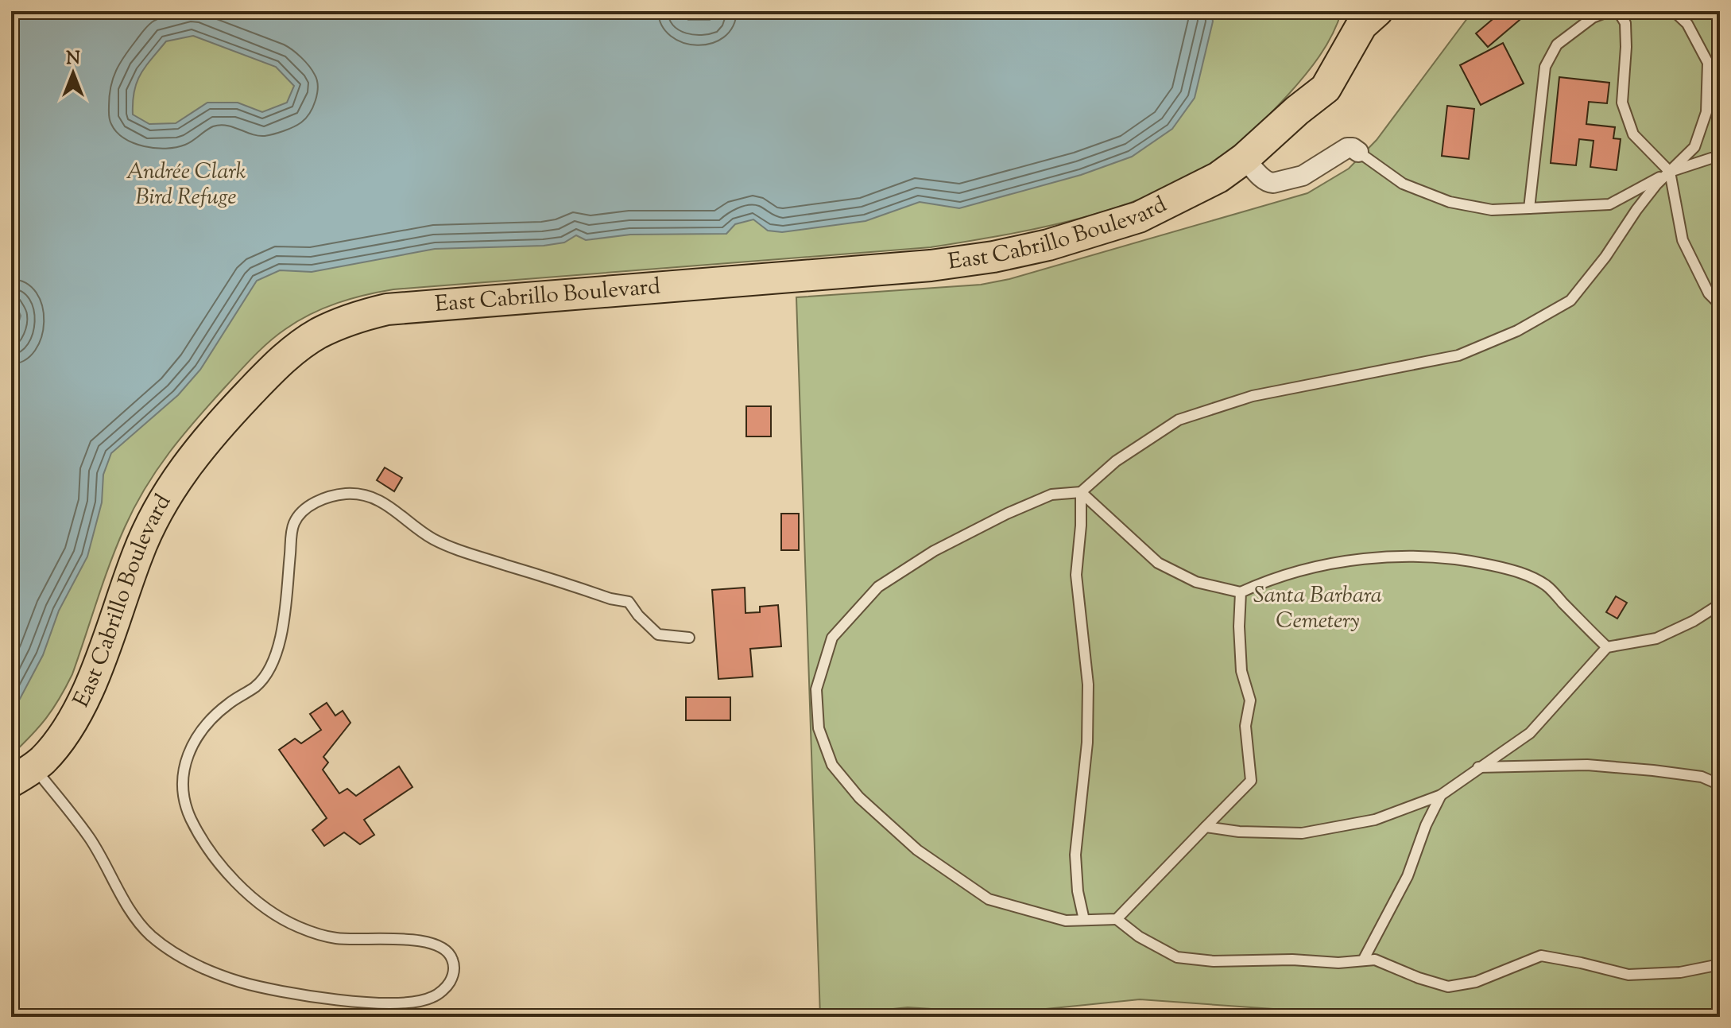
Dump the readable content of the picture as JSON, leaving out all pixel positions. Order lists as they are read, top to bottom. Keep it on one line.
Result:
{"streets":{"main road":["East Cabrillo Boulevard"]},"parks":["Andrée Clark Bird Refuge","Santa Barbara Cemetery"],"north":"top"}
